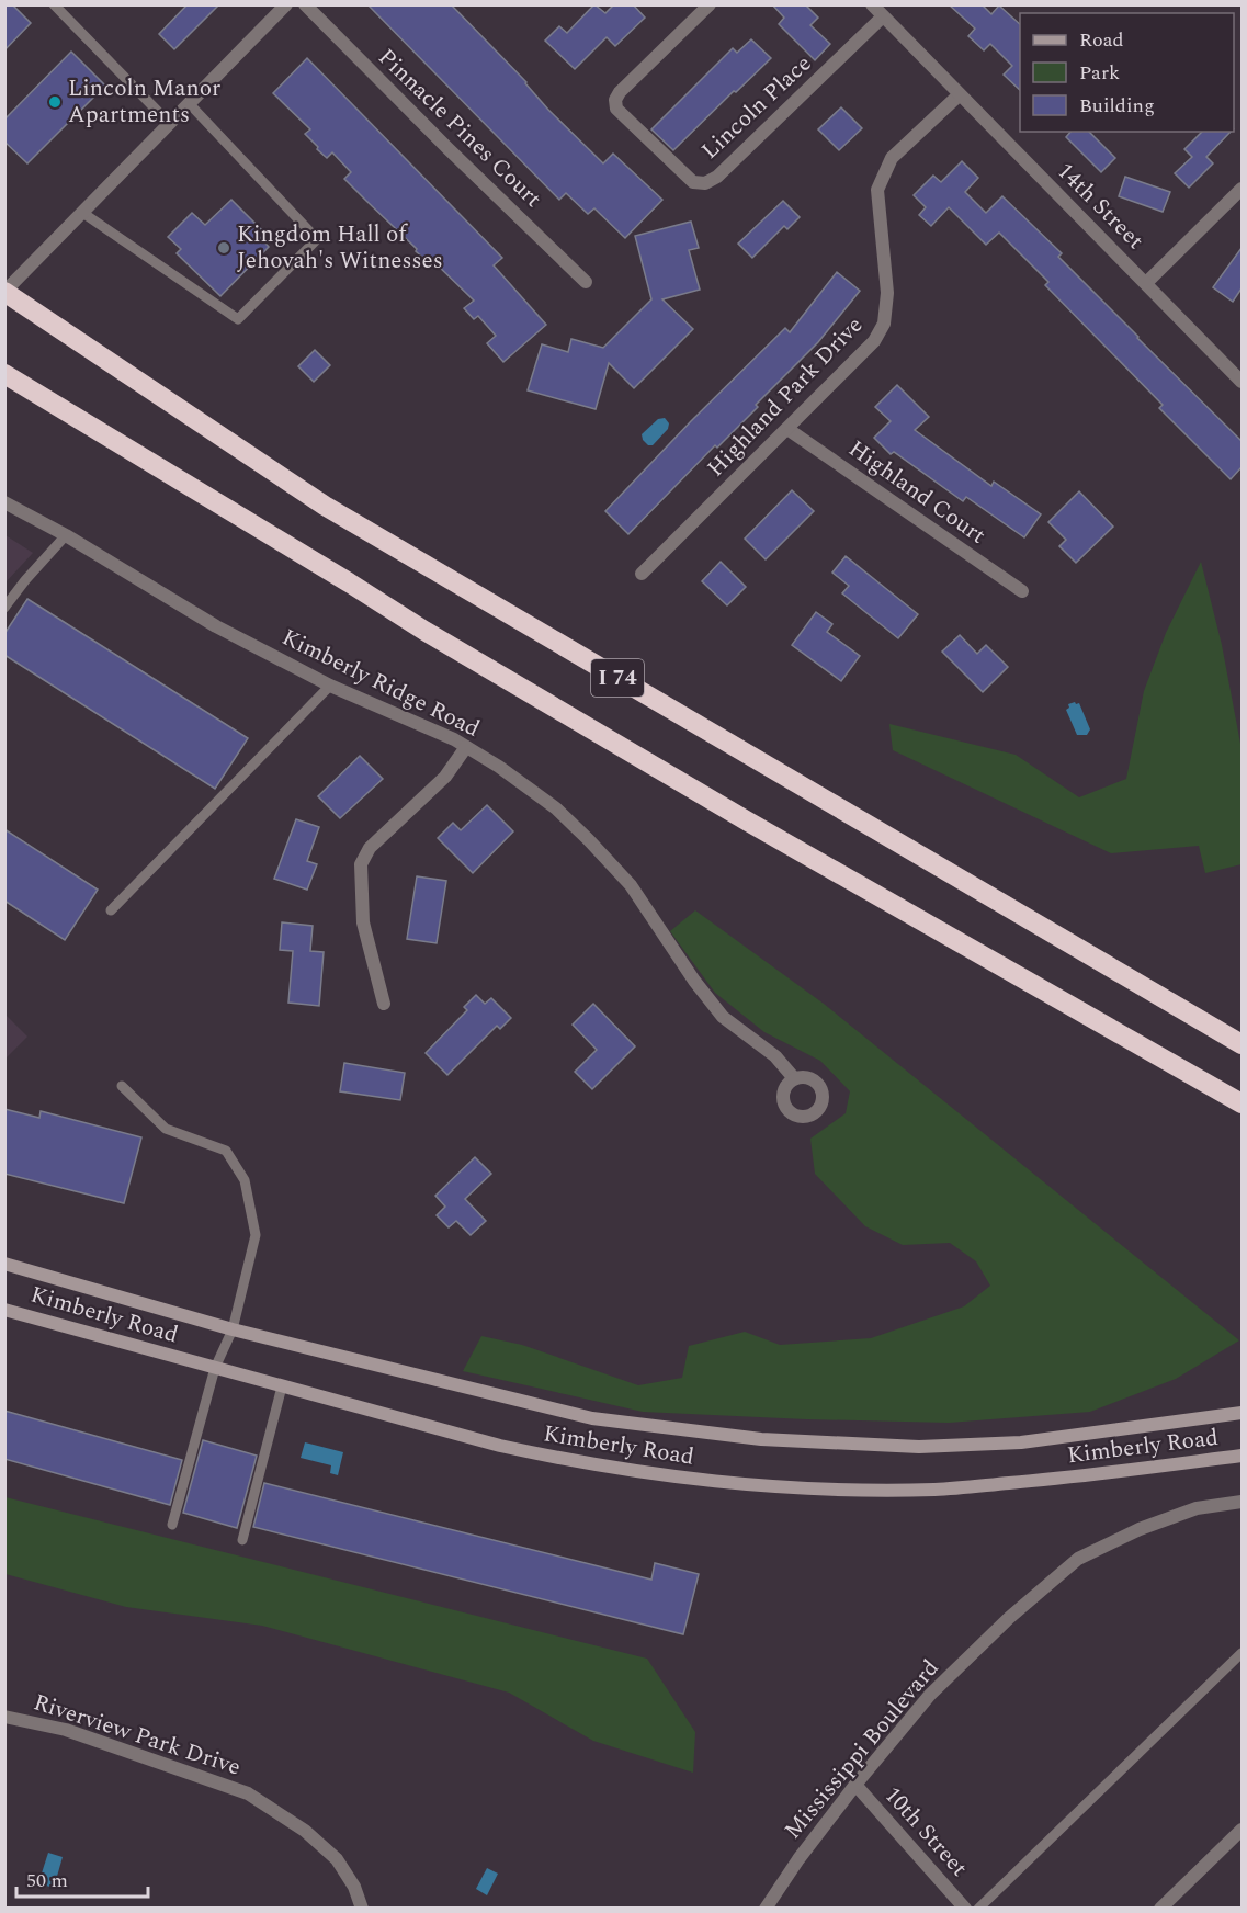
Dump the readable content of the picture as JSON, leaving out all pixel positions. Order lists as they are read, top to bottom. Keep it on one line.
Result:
{"streets":{"highway":["I 74"],"main road":["Kimberly Road"],"street":["Lincoln Place","Pinnacle Pines Court","14th Street","Highland Park Drive","Highland Court","Kimberly Ridge Road","Riverview Park Drive","Mississippi Boulevard","10th Street"]},"crossings":[["Lincoln Place","14th Street"],["14th Street","Highland Park Drive"],["Highland Park Drive","Highland Court"],["Mississippi Boulevard","10th Street"]],"places":["Lincoln Manor Apartments","Kingdom Hall of Jehovah's Witnesses"],"legend":["Road","Park","Building"],"scale_bar":"50 m"}
